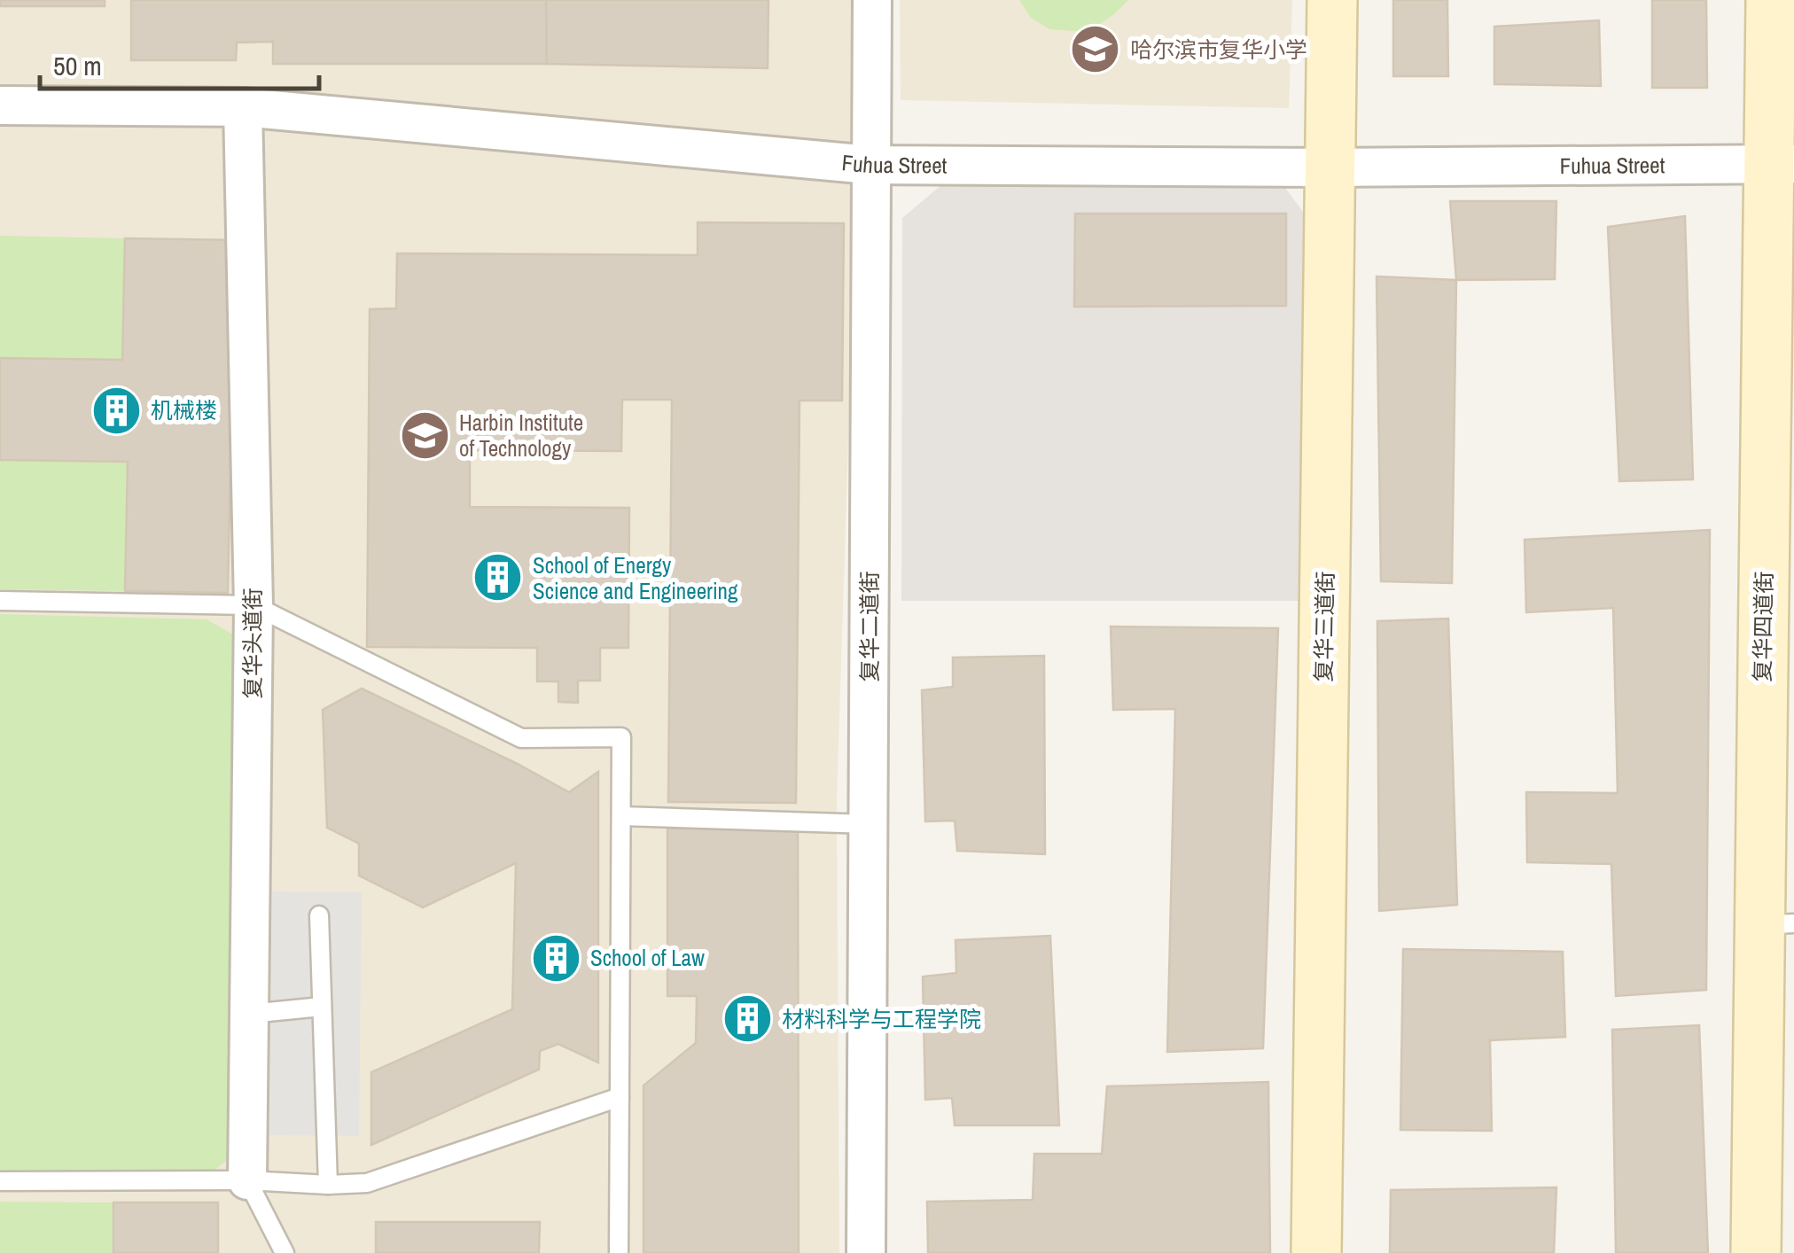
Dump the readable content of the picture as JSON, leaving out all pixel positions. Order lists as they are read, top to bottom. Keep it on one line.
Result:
{"streets":{"street":["Fuhua Street","复华二道街","复华三道街","复华四道街","复华头道街"]},"crossings":[["Fuhua Street","复华二道街"],["Fuhua Street","复华三道街"],["Fuhua Street","复华四道街"],["Fuhua Street","复华头道街"]],"places":{"school or university":["哈尔滨市复华小学","Harbin Institute of Technology"],"building":["机械楼","School of Energy Science and Engineering","School of Law","材料科学与工程学院"]},"scale_bar":"50 m"}
